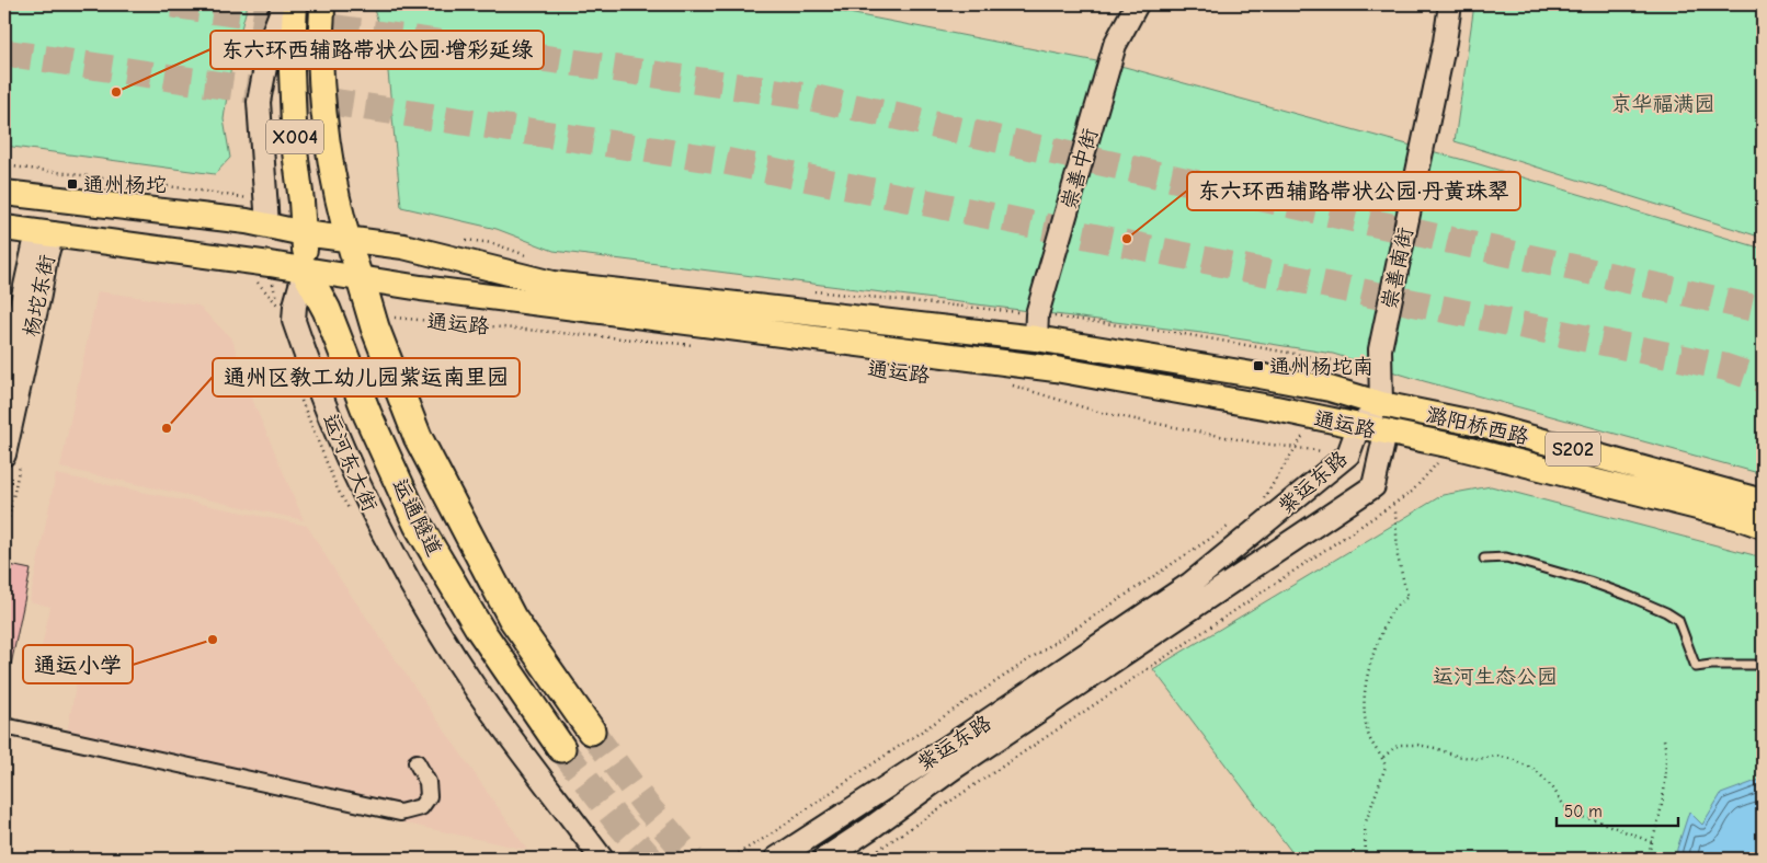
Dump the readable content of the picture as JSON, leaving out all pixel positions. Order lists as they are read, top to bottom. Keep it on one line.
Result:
{"streets":{"highway":["运通隧道"],"main road":["X004","崇善中街","崇善南街","杨坨东街","通运路","潞阳桥西路","S202","运河东大街","紫运东路"]},"crossings":[["X004","通运路"],["X004","运通隧道"],["崇善中街","通运路"],["崇善南街","通运路"],["崇善南街","潞阳桥西路"],["崇善南街","紫运东路"],["杨坨东街","通运路"],["通运路","潞阳桥西路"],["通运路","运河东大街"],["通运路","紫运东路"],["通运路","运通隧道"],["潞阳桥西路","紫运东路"],["运河东大街","运通隧道"]],"parks":["京华福满园","运河生态公园"],"places":{"other":["东六环西辅路带状公园·增彩延绿","东六环西辅路带状公园·丹黄珠翠","通州区教工幼儿园紫运南里园","通运小学"],"transit":["通州杨坨","通州杨坨南"]},"scale_bar":"50 m"}
